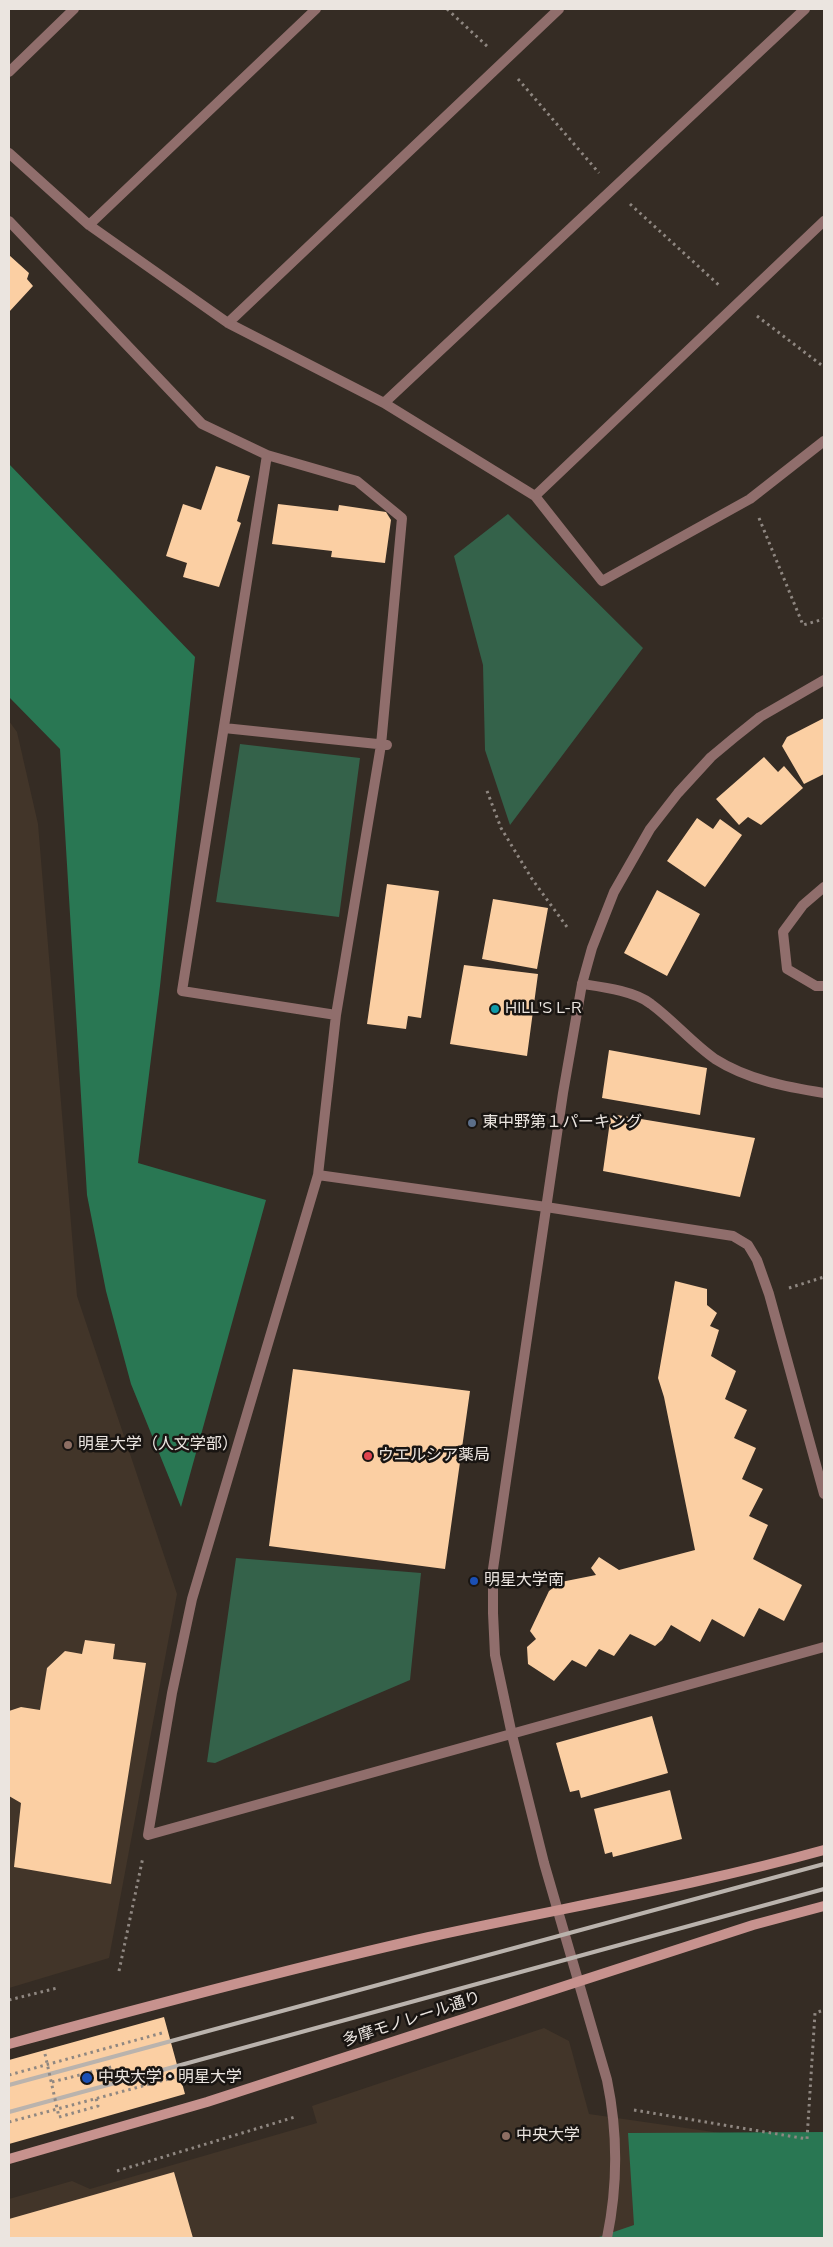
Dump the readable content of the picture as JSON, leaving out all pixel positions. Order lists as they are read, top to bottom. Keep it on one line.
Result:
{"streets":{"main road":["多摩モノレール通り"]},"places":["HILL'S L-R","東中野第１パーキング","明星大学（人文学部）","ウエルシア薬局","明星大学南","中央大学・明星大学","中央大学"]}
